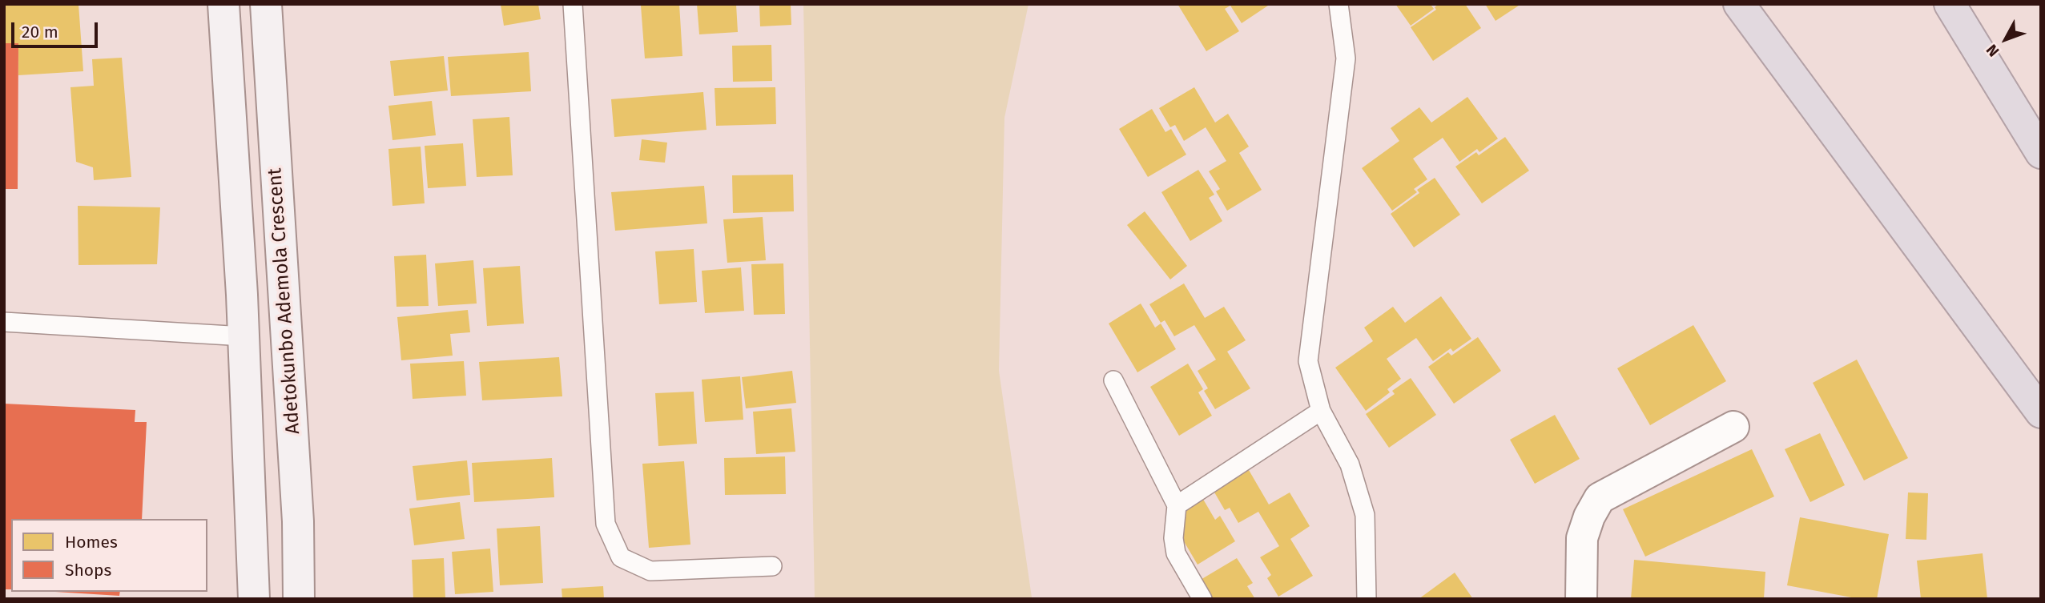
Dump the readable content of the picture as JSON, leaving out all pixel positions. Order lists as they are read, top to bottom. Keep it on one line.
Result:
{"streets":{"main road":["Adetokunbo Ademola Crescent"]},"legend":["Homes","Shops"],"scale_bar":"20 m","north":"bottom left"}
